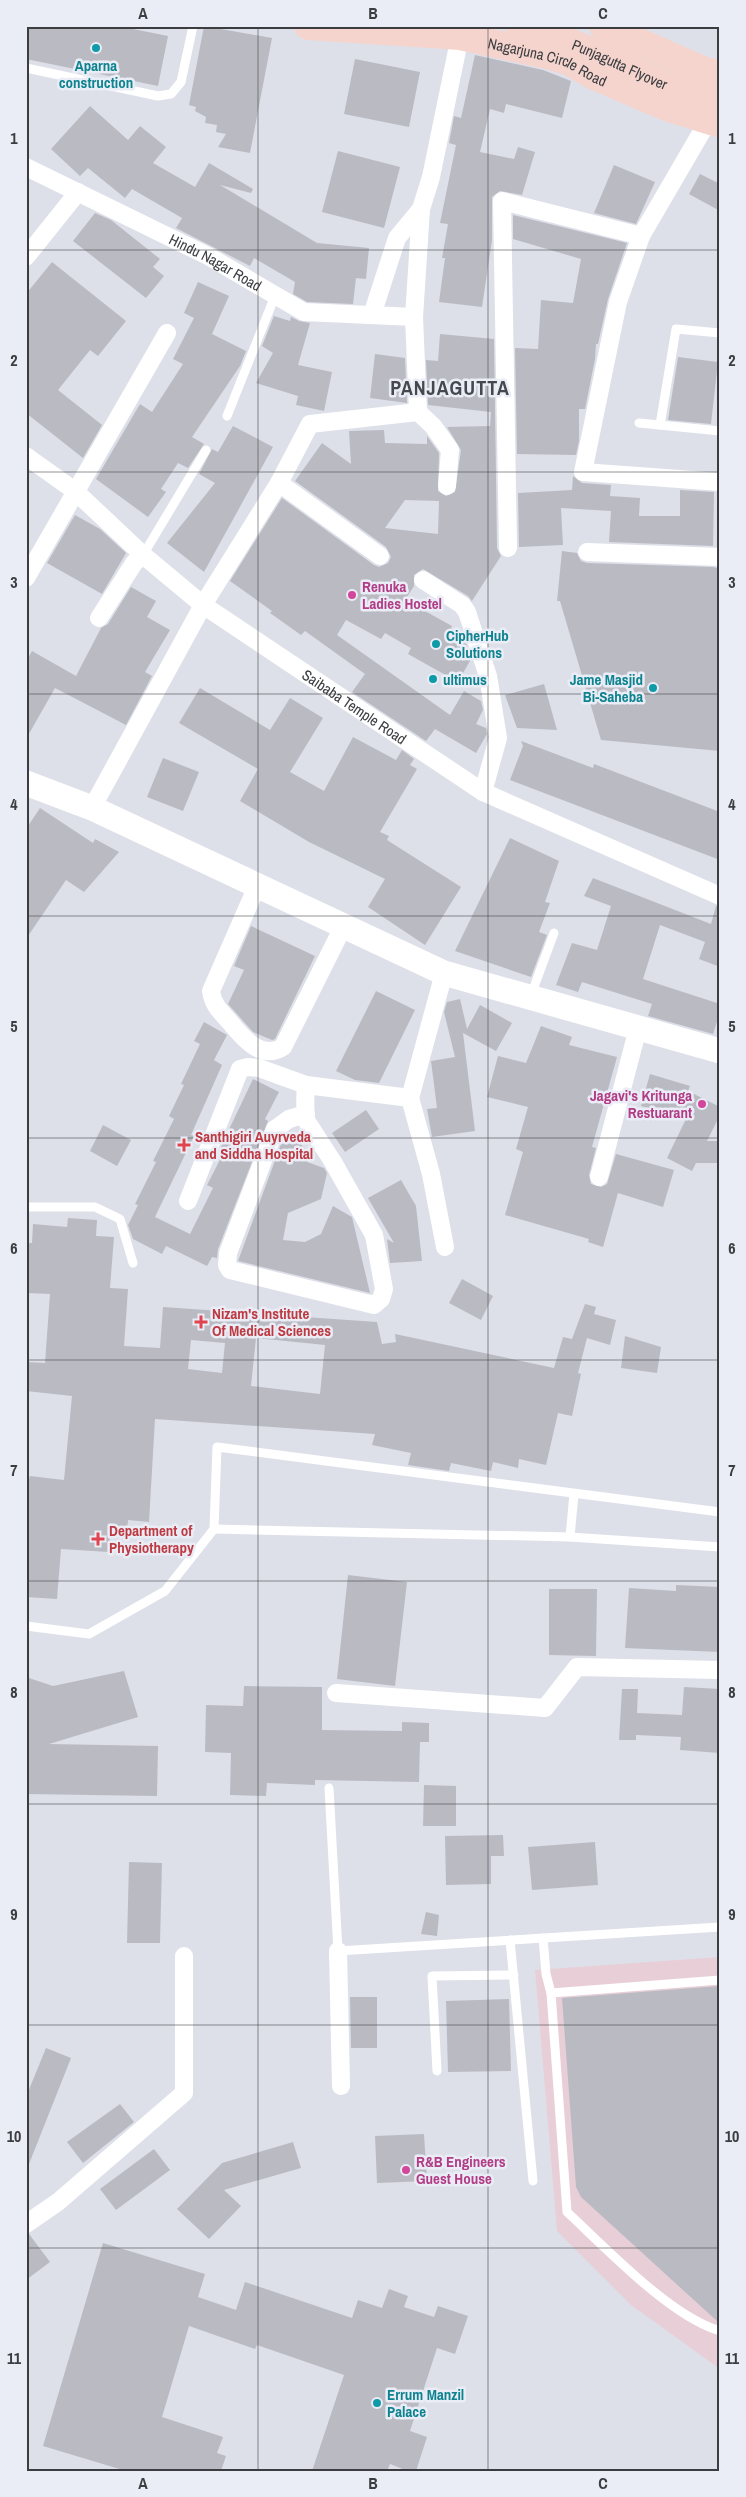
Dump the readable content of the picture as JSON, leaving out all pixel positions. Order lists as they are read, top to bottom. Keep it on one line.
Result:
{"streets":{"main road":["Nagarjuna Circle Road","Punjagutta Flyover"],"street":["Hindu Nagar Road","Saibaba Temple Road"]},"crossings":[["Nagarjuna Circle Road","Punjagutta Flyover"]],"districts":["PANJAGUTTA"],"places":{"other":["Aparna construction","Renuka Ladies Hostel","CipherHub Solutions","ultimus","Jame Masjid Bi-Saheba","Jagavi's Kritunga Restuarant","R&B Engineers Guest House","Errum Manzil Palace"],"health":["Santhigiri Auyrveda and Siddha Hospital","Nizam's Institute Of Medical Sciences","Department of Physiotherapy"]},"grid":{"columns":["A","B","C"],"rows":["1","2","3","4","5","6","7","8","9","10","11"]}}
